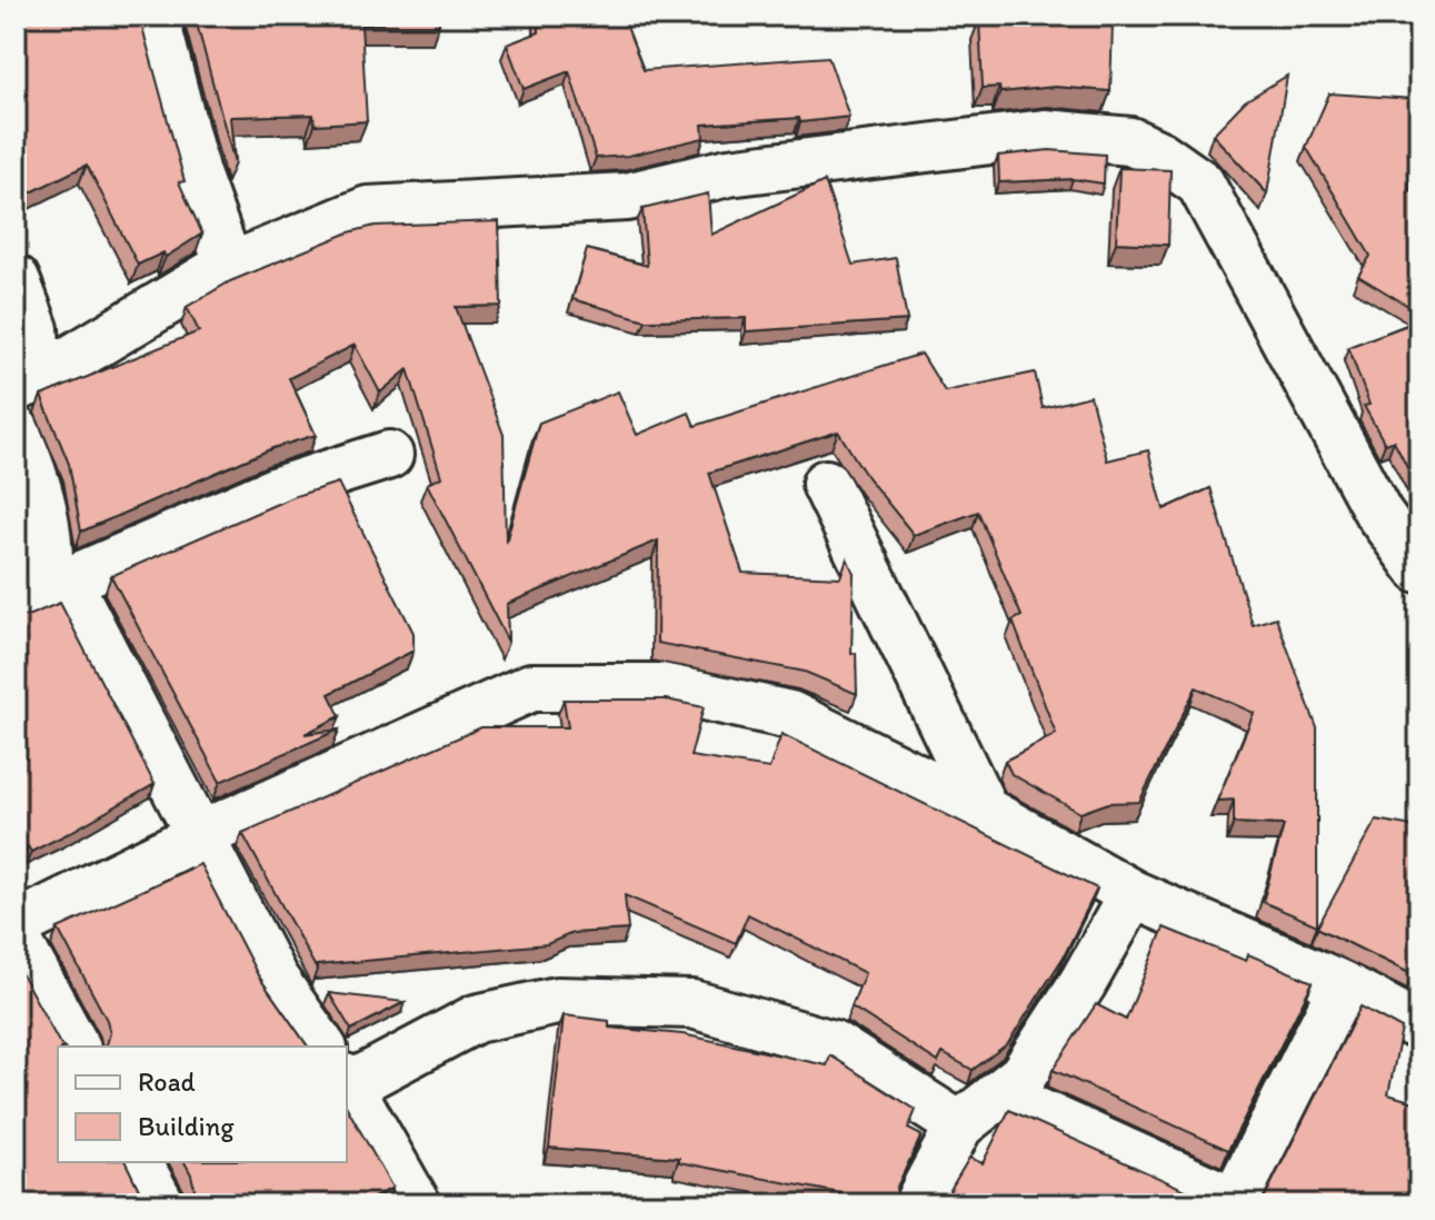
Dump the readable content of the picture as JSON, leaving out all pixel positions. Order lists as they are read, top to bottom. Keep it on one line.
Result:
{"legend":["Road","Building"]}
